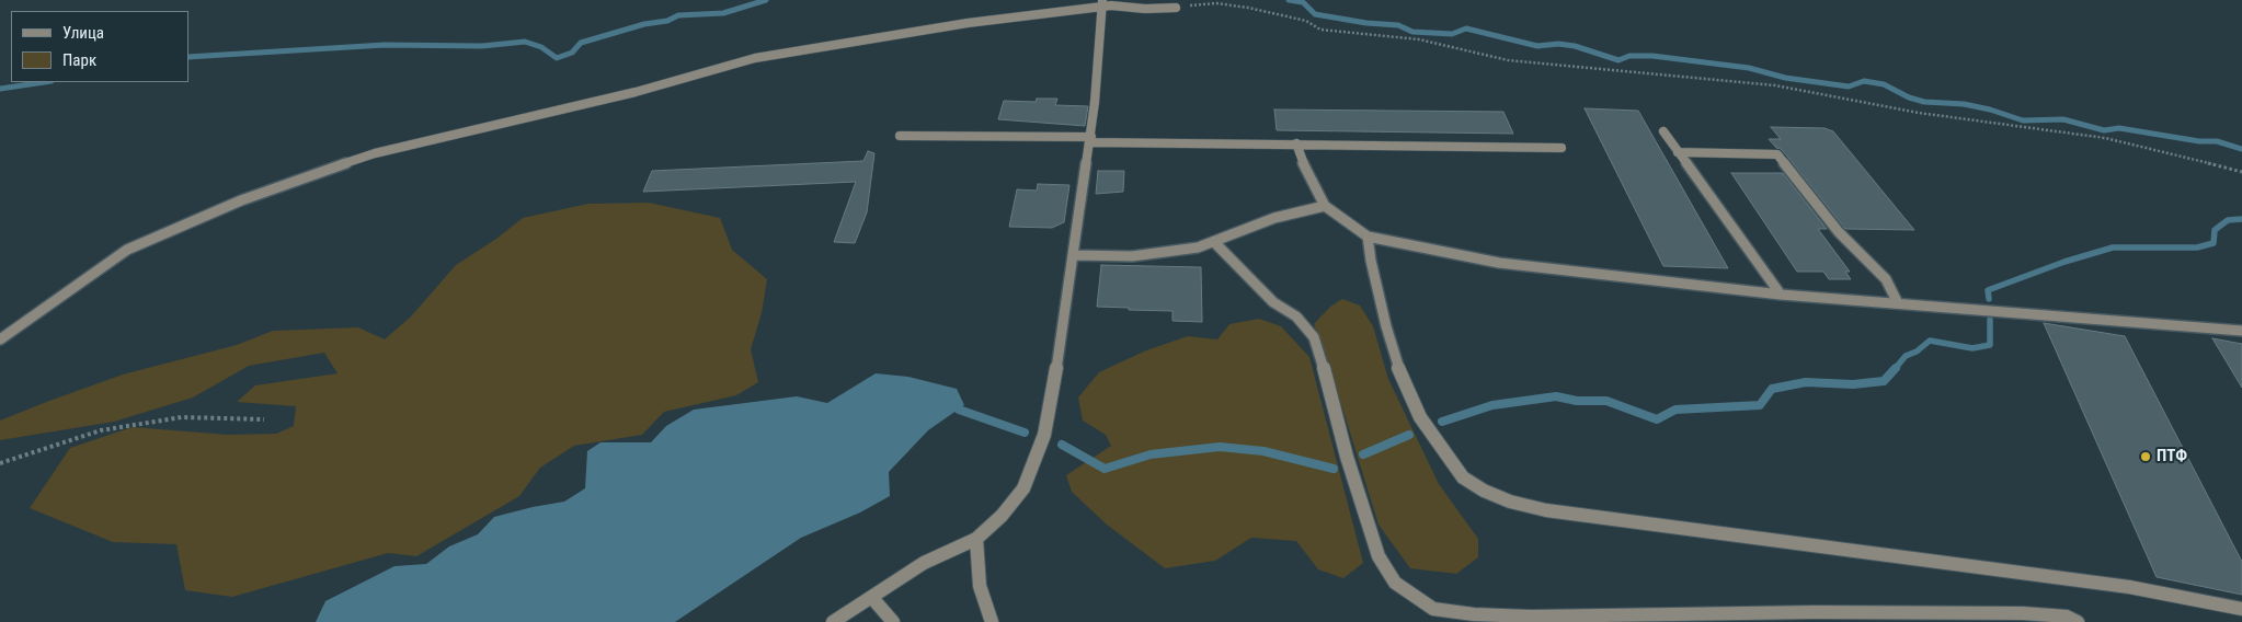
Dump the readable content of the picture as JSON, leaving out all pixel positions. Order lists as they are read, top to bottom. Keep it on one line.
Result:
{"places":["ПТФ"],"legend":["Улица","Парк"]}
